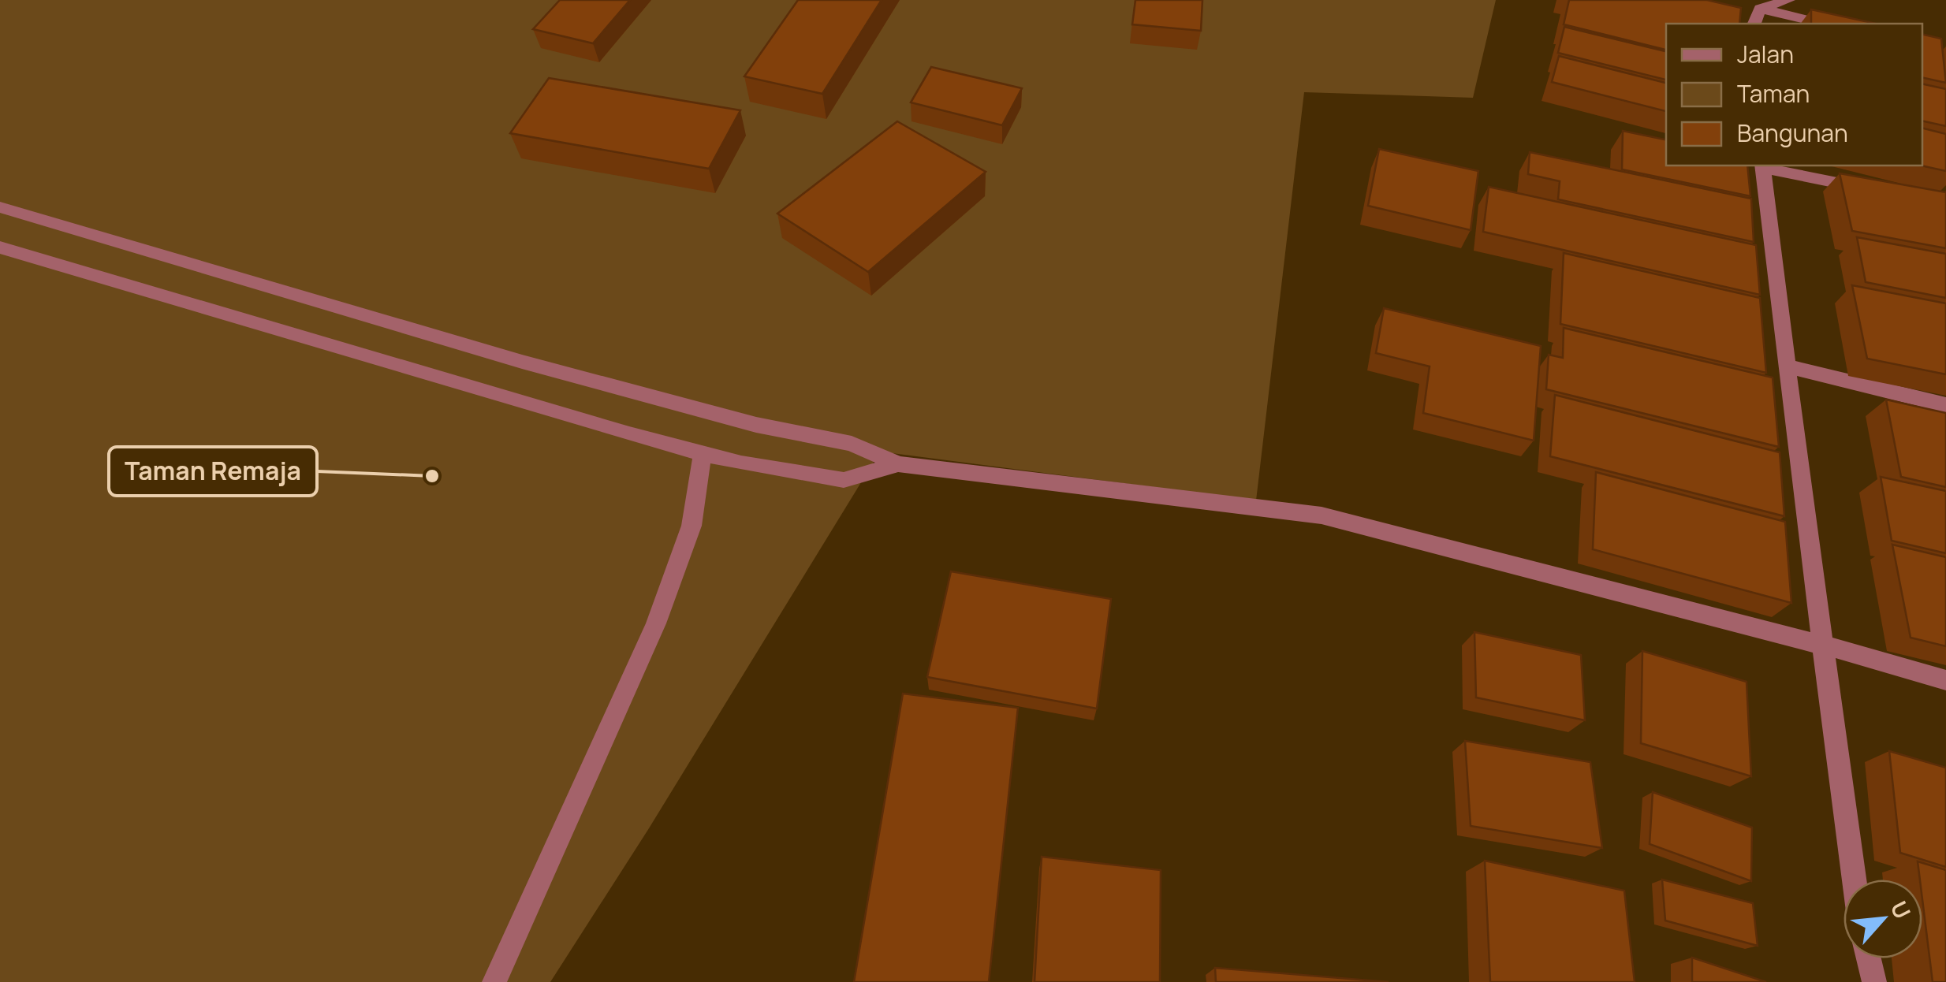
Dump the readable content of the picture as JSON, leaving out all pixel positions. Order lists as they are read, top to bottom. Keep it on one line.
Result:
{"places":["Taman Remaja"],"legend":["Jalan","Taman","Bangunan"],"north":"top right"}
